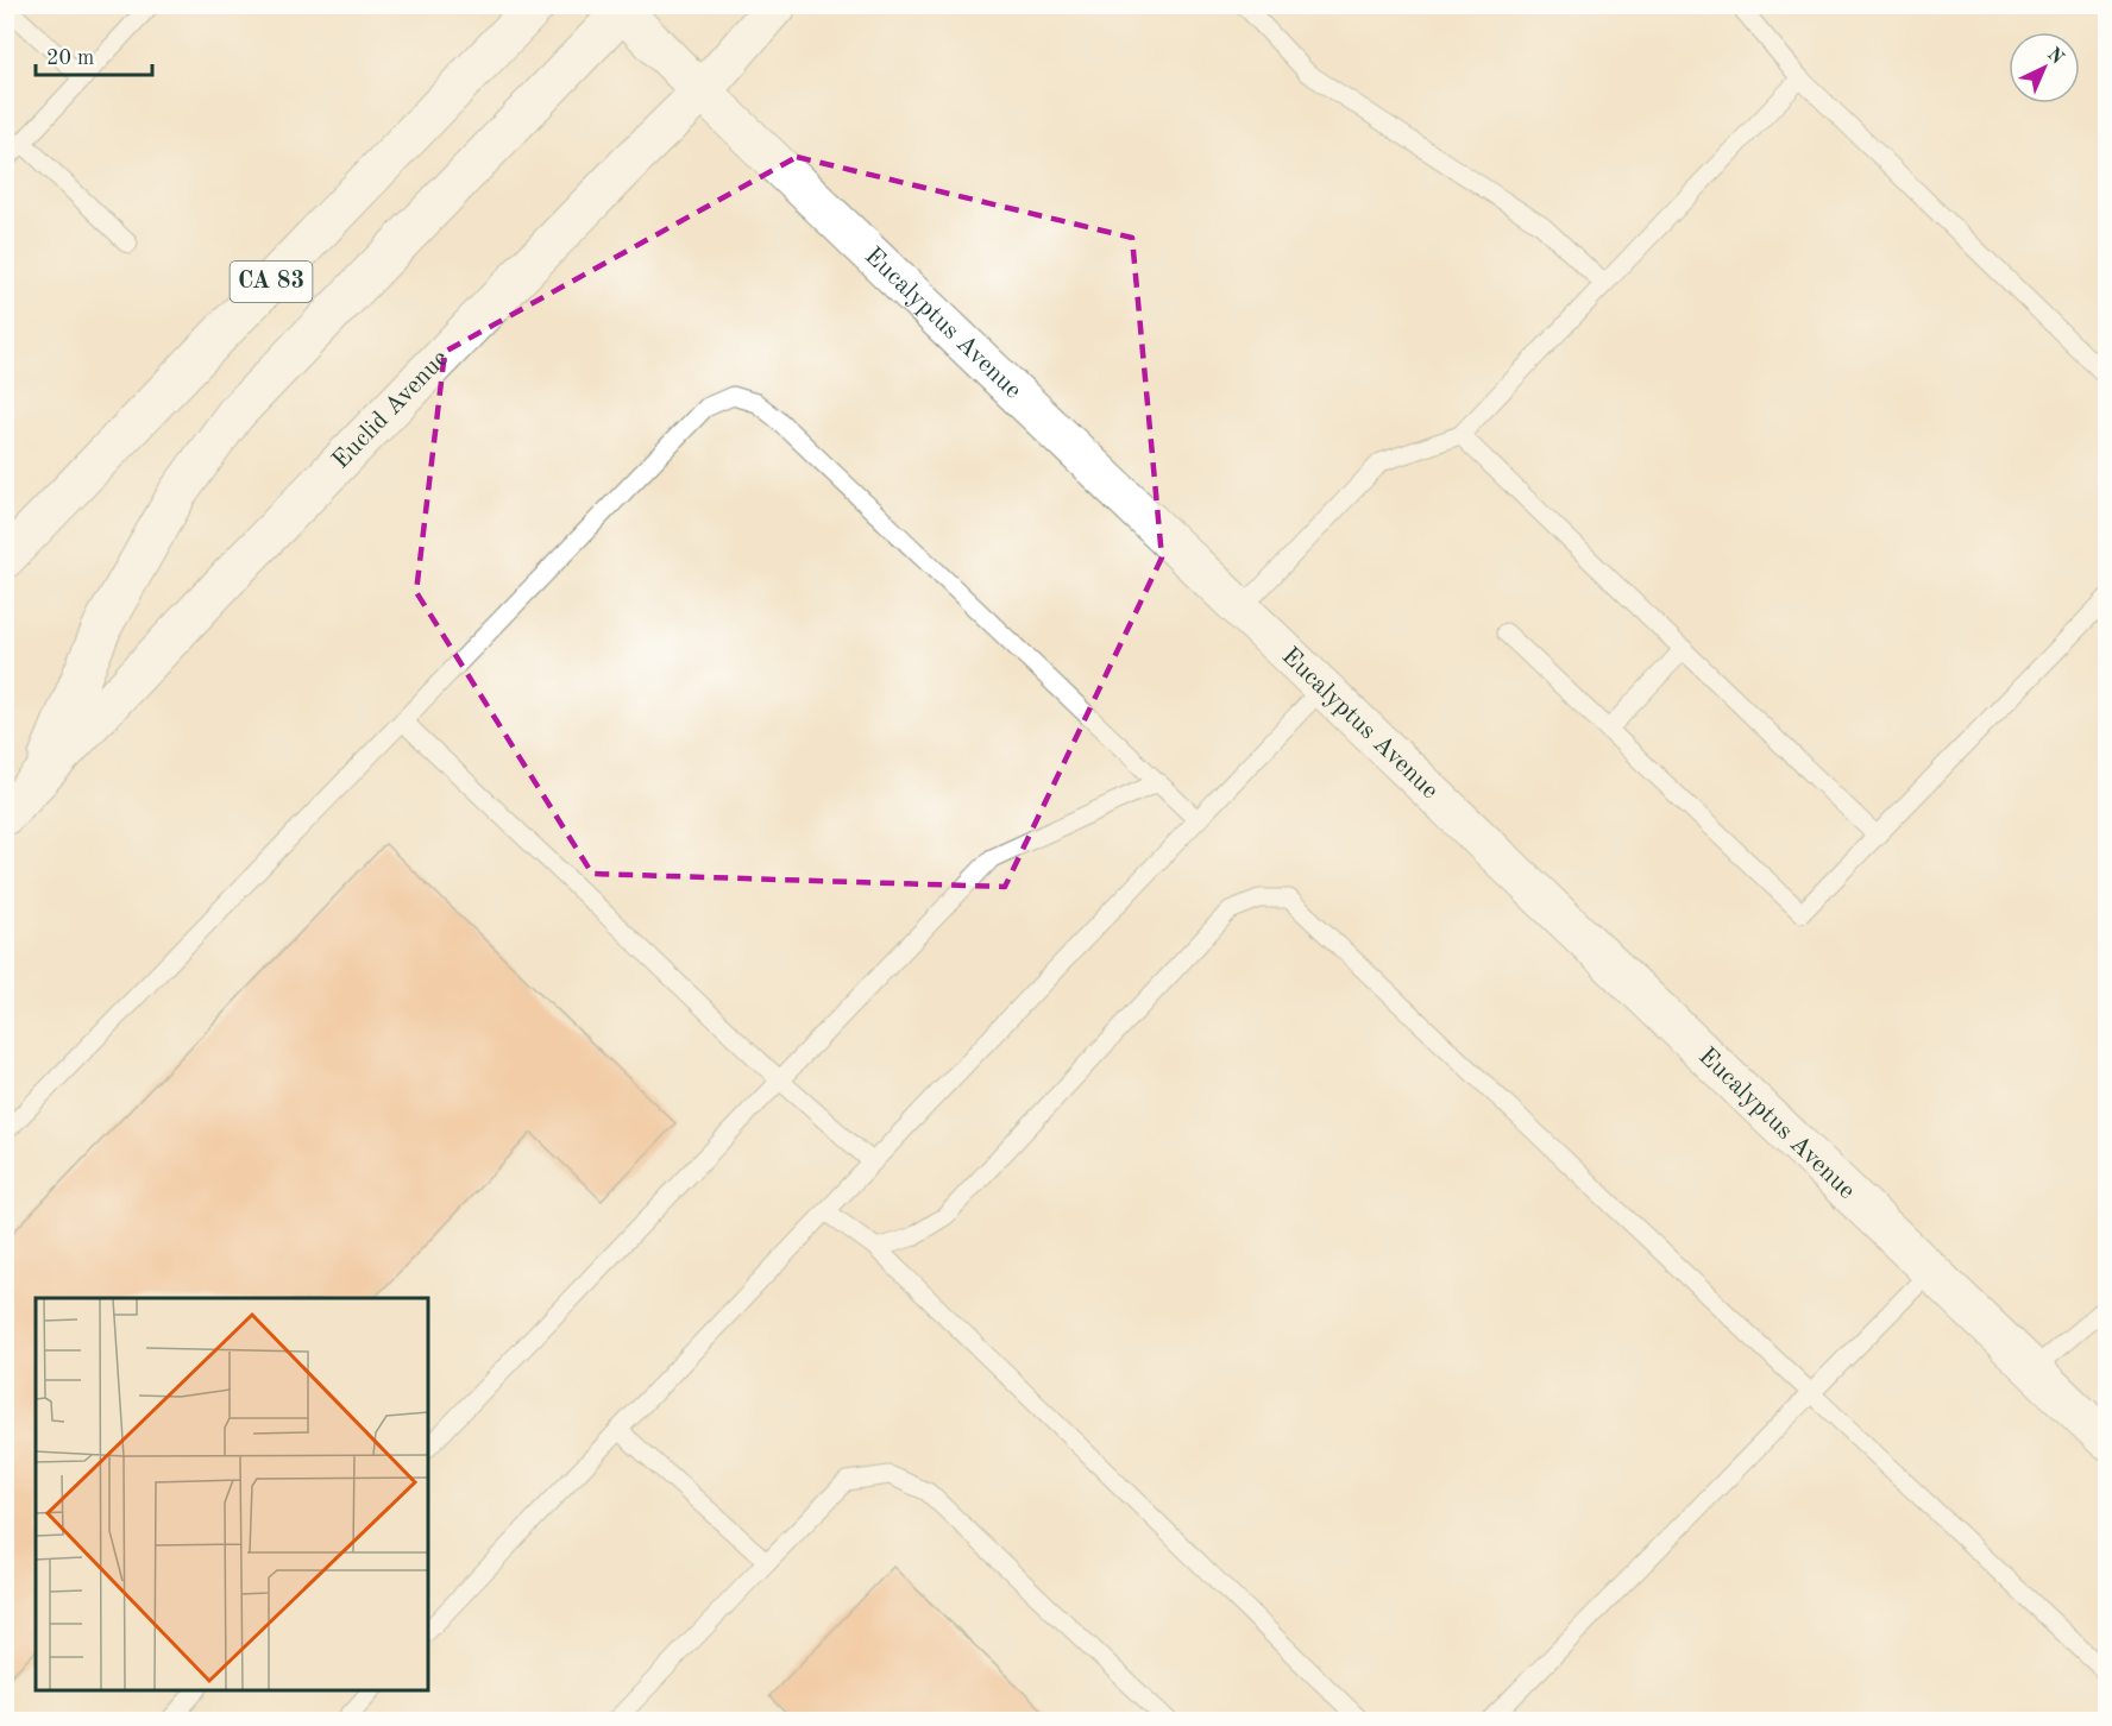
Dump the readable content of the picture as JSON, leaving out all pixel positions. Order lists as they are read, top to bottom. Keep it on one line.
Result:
{"streets":{"main road":["CA 83","Eucalyptus Avenue","Euclid Avenue"]},"crossings":[["Eucalyptus Avenue","Euclid Avenue"]],"scale_bar":"20 m","north":"top right"}
